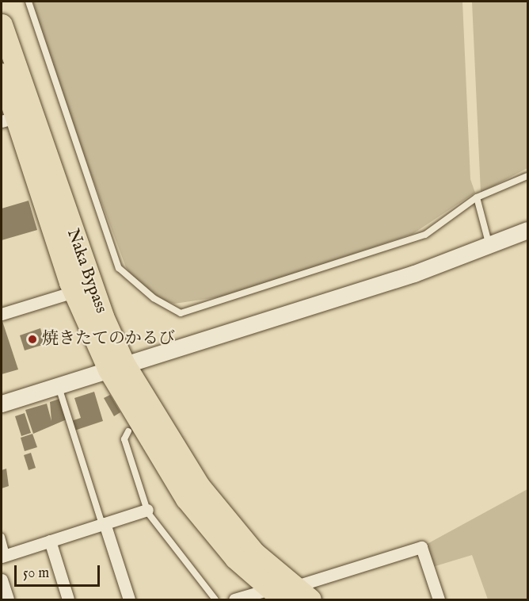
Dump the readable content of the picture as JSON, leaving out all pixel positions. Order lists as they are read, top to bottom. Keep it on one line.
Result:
{"streets":{"highway":["Naka Bypass"]},"places":["焼きたてのかるび"],"scale_bar":"50 m"}
